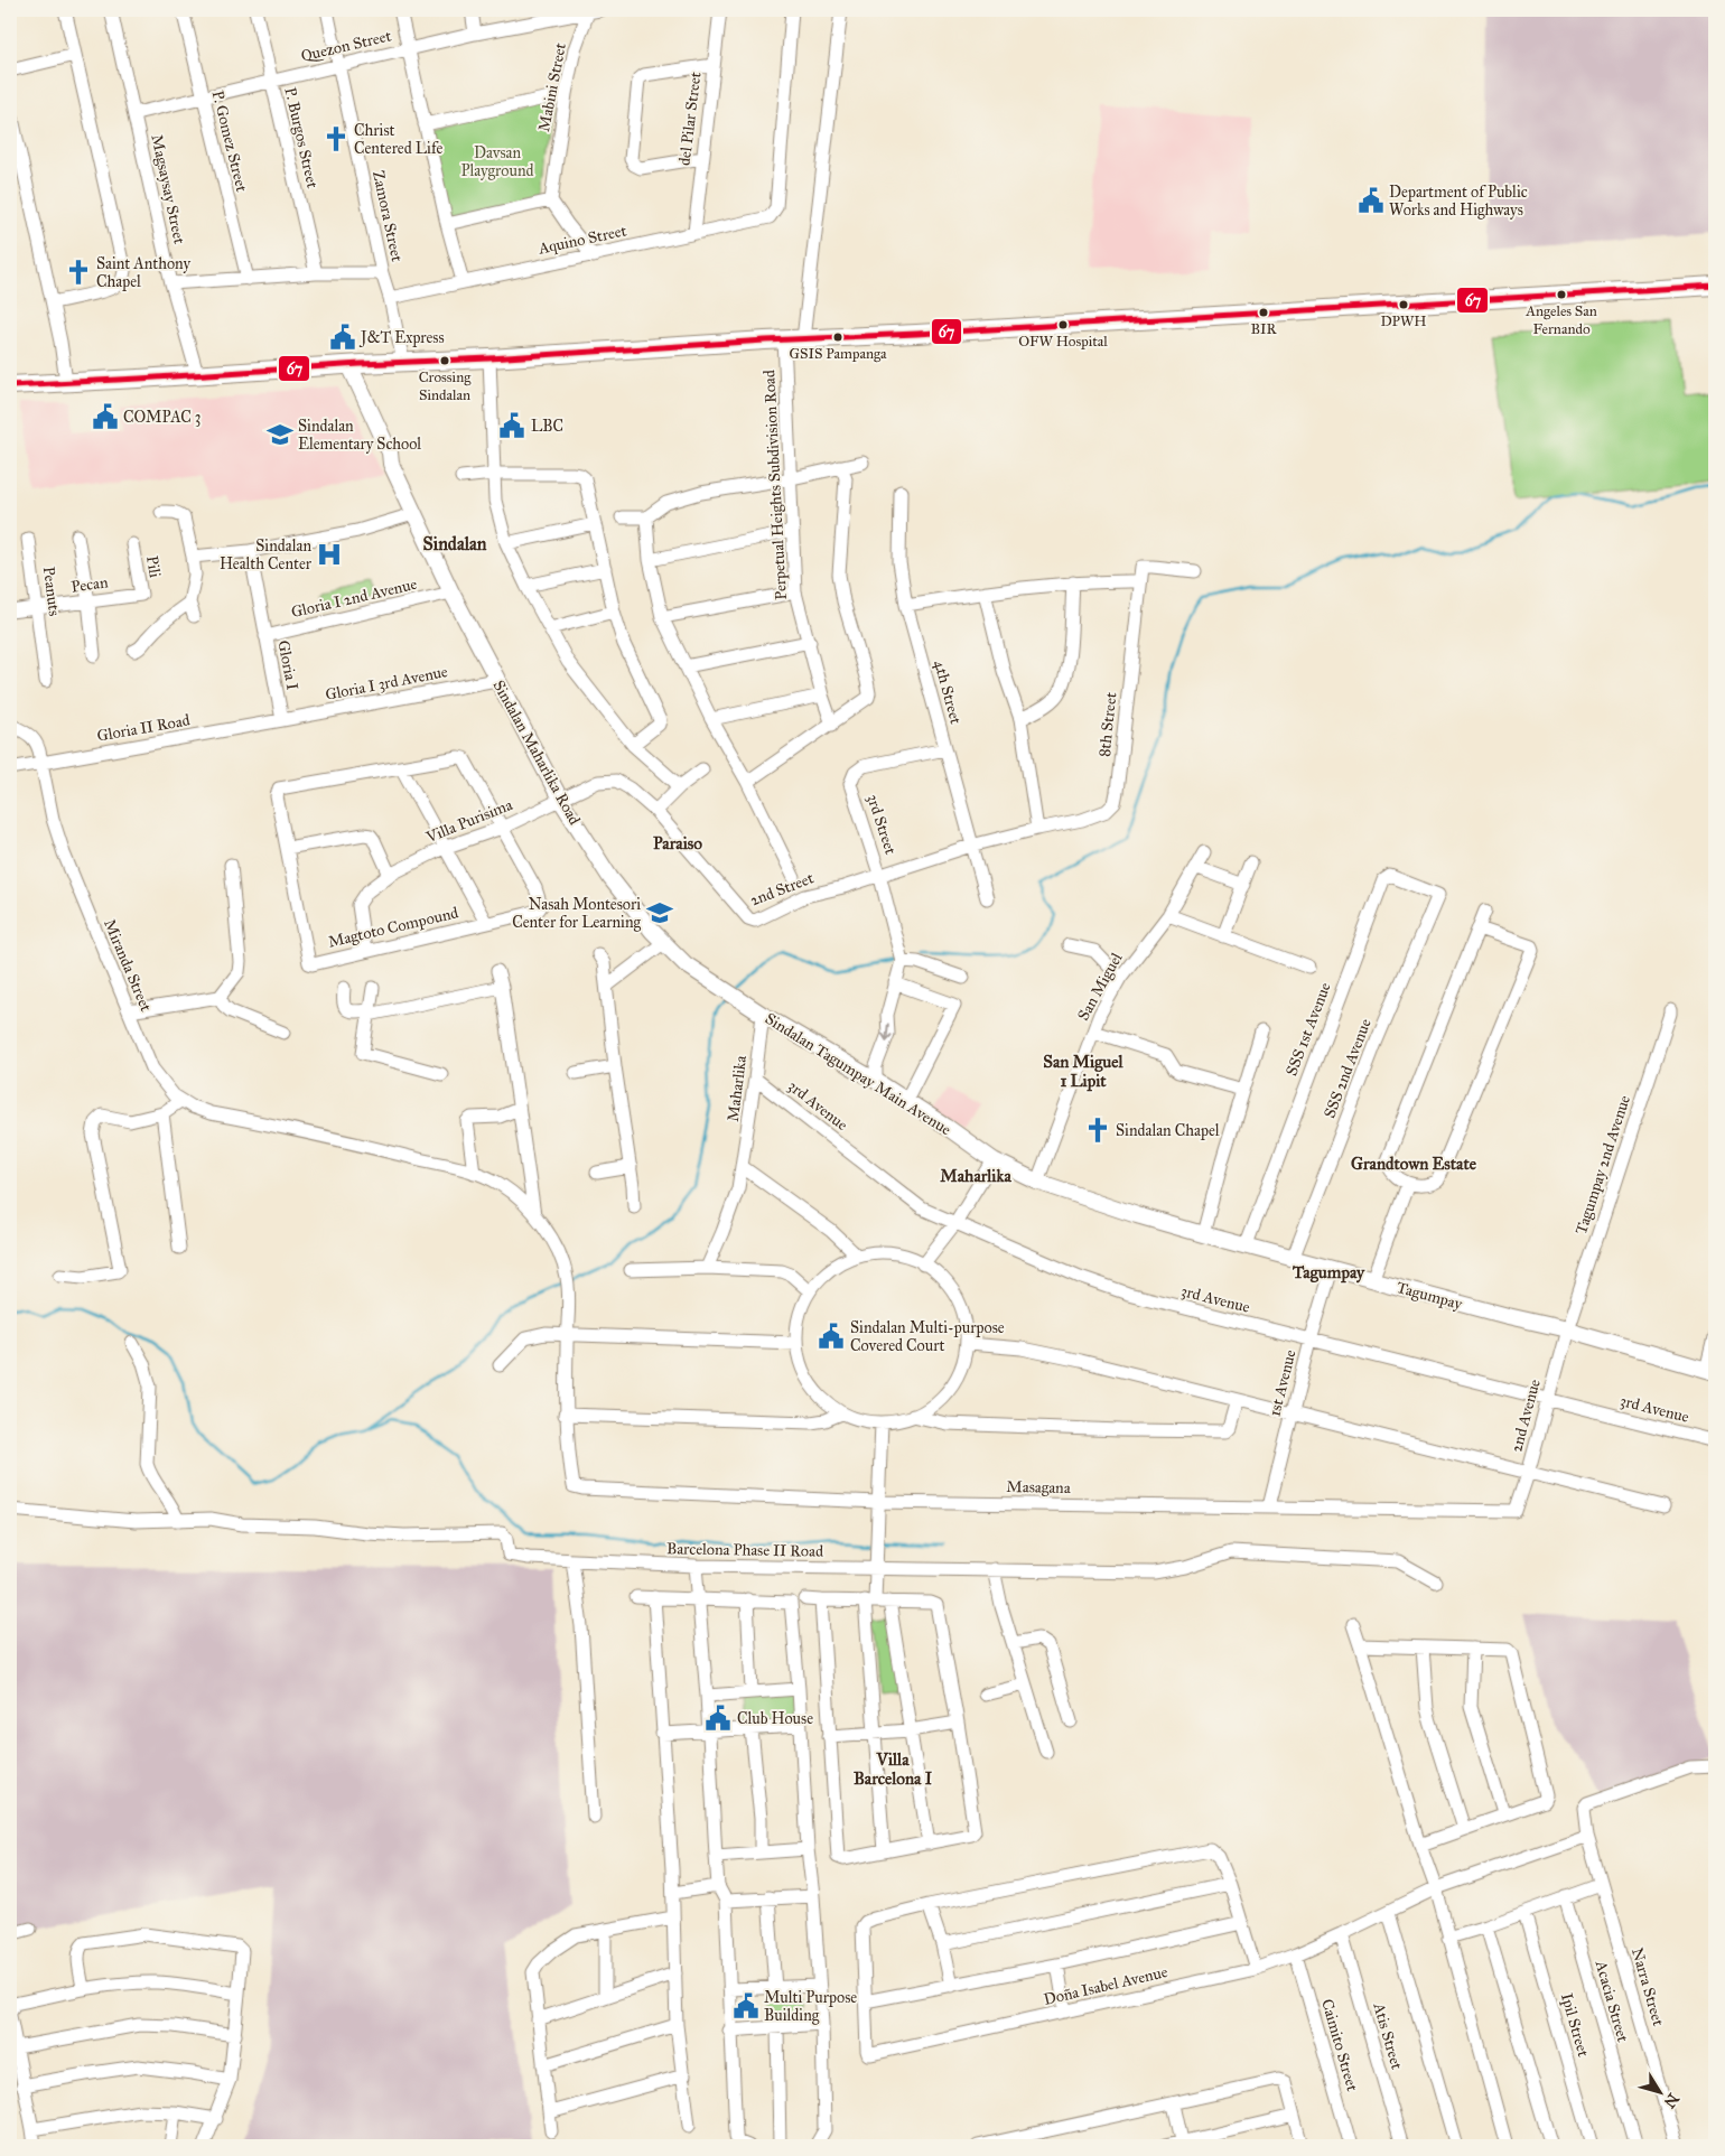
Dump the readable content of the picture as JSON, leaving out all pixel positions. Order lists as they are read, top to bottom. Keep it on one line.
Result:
{"streets":{"main road":["Sindalan Maharlika Road","Sindalan Tagumpay Main Avenue","Tagumpay"],"street":["Quezon Street","Mabini Street","del Pilar Street","P. Burgos Street","P. Gomez Street","Magsaysay Street","Zamora Street","Aquino Street","Perpetual Heights Subdivision Road","Pili","Pecan","Peanuts","Gloria I 2nd Avenue","Gloria I","Gloria I 3rd Avenue","4th Street","8th Street","Gloria II Road","Villa Purisima","3rd Street","2nd Street","Magtoto Compound","Miranda Street","San Miguel","SSS 1st Avenue","SSS 2nd Avenue","Maharlika","3rd Avenue","Tagumpay 2nd Avenue","1st Avenue","2nd Avenue","Masagana","Barcelona Phase II Road","Doña Isabel Avenue","Narra Street","Acacia Street","Ipil Street","Atis Street","Caimito Street"]},"crossings":[["Quezon Street","Mabini Street"],["Quezon Street","P. Burgos Street"],["Quezon Street","P. Gomez Street"],["Quezon Street","Magsaysay Street"],["Quezon Street","Zamora Street"],["del Pilar Street","Aquino Street"],["Zamora Street","Aquino Street"],["Pili","Pecan"],["Pecan","Peanuts"],["Gloria I 2nd Avenue","Gloria I"],["Gloria I 2nd Avenue","Sindalan Maharlika Road"],["Gloria I","Gloria I 3rd Avenue"],["Gloria I","Gloria II Road"],["Gloria I 3rd Avenue","Gloria II Road"],["Gloria I 3rd Avenue","Sindalan Maharlika Road"],["4th Street","3rd Street"],["4th Street","2nd Street"],["8th Street","2nd Street"],["Gloria II Road","Miranda Street"],["Sindalan Maharlika Road","Villa Purisima"],["Sindalan Maharlika Road","2nd Street"],["Sindalan Maharlika Road","Sindalan Tagumpay Main Avenue"],["Villa Purisima","2nd Street"],["Villa Purisima","Magtoto Compound"],["3rd Street","2nd Street"],["San Miguel","Sindalan Tagumpay Main Avenue"],["SSS 1st Avenue","SSS 2nd Avenue"],["SSS 1st Avenue","Sindalan Tagumpay Main Avenue"],["SSS 2nd Avenue","Sindalan Tagumpay Main Avenue"],["SSS 2nd Avenue","Tagumpay"],["Sindalan Tagumpay Main Avenue","Maharlika"],["Sindalan Tagumpay Main Avenue","Tagumpay"],["Maharlika","3rd Avenue"],["3rd Avenue","1st Avenue"],["3rd Avenue","2nd Avenue"],["Tagumpay 2nd Avenue","Tagumpay"],["Tagumpay 2nd Avenue","2nd Avenue"],["Tagumpay","1st Avenue"],["Tagumpay","2nd Avenue"],["1st Avenue","Masagana"],["2nd Avenue","Masagana"],["Doña Isabel Avenue","Narra Street"],["Doña Isabel Avenue","Atis Street"],["Doña Isabel Avenue","Caimito Street"]],"districts":["Sindalan","Paraiso","San Miguel 1 Lipit","Grandtown Estate","Maharlika","Tagumpay","Villa Barcelona I"],"parks":["Davsan Playground"],"places":{"church":["Christ Centered Life","Saint Anthony Chapel","Sindalan Chapel"],"public building":["Department of Public Works and Highways","J&T Express","COMPAC 3","LBC","Sindalan Multi-purpose Covered Court","Club House","Multi Purpose Building"],"other":["Angeles San Fernando","DPWH","BIR","OFW Hospital","GSIS Pampanga","Crossing Sindalan"],"school or university":["Sindalan Elementary School","Nasah Montesori Center for Learning"],"hospital":["Sindalan Health Center"]},"lines":["transit line 67"],"north":"bottom right"}
